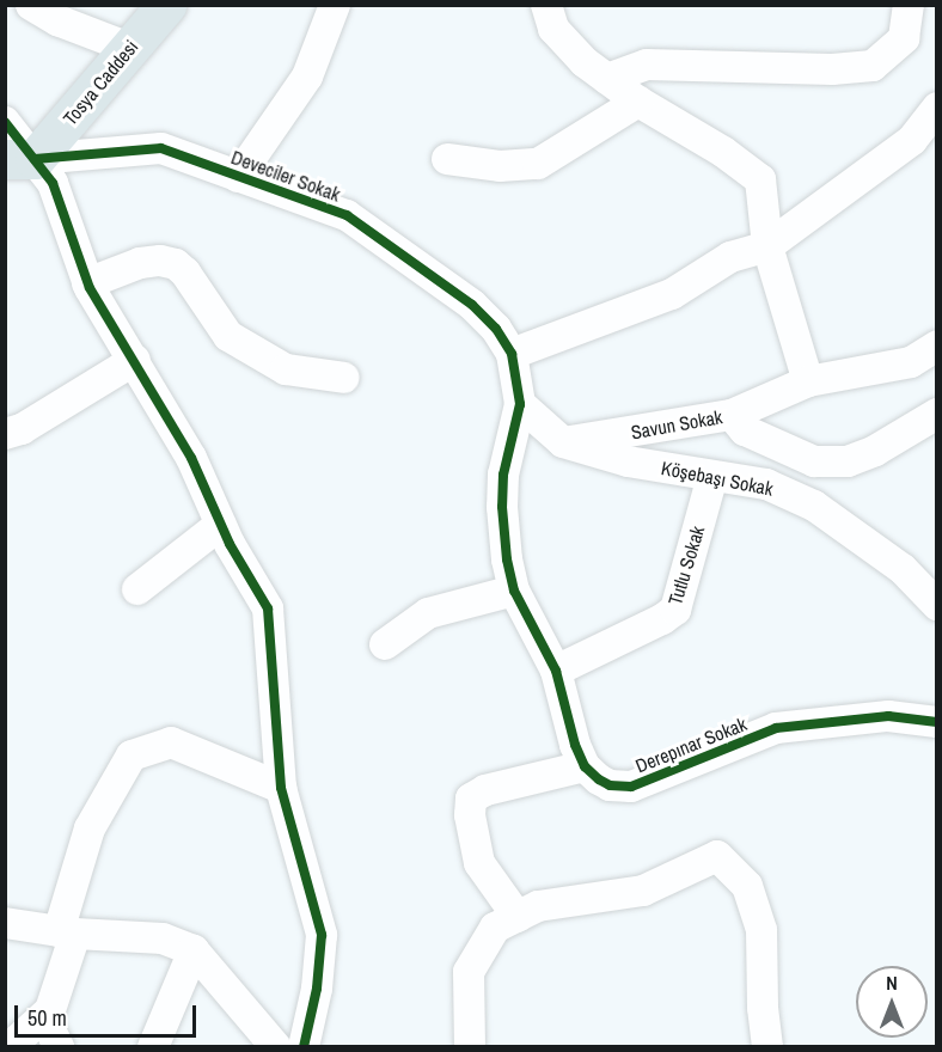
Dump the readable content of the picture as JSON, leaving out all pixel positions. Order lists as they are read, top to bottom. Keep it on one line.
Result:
{"streets":{"main road":["Tosya Caddesi"],"street":["Deveciler Sokak","Savun Sokak","Köşebaşı Sokak","Tutlu Sokak","Derepınar Sokak"]},"crossings":[["Tosya Caddesi","Deveciler Sokak"],["Deveciler Sokak","Köşebaşı Sokak"],["Savun Sokak","Köşebaşı Sokak"],["Köşebaşı Sokak","Tutlu Sokak"]],"scale_bar":"50 m","north":"top"}
